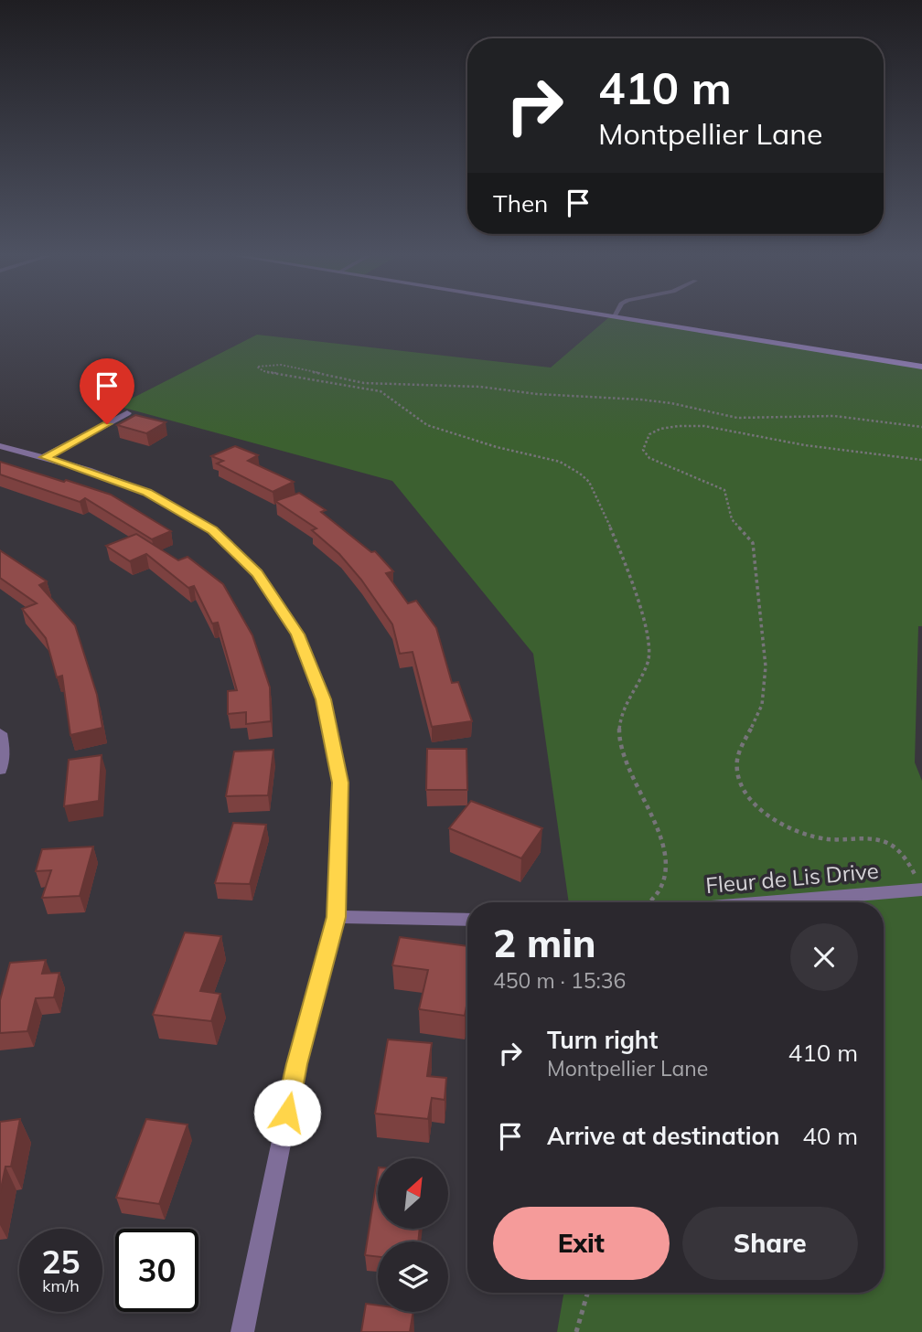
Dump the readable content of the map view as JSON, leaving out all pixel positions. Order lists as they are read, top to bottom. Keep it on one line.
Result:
{"streets":{"street":["Fleur de Lis Drive"]},"north":"top right","page":{"turn":["410 m","Montpellier Lane"],"then":"Then","heading":["2 min","450 m · 15:36"],"list":[{"name":"Turn right","note":"Montpellier Lane","value":"410 m"},{"name":"Arrive at destination","value":"40 m"}],"buttons":["Exit","Share"],"speed":"25 km/h","limit":"30"}}
